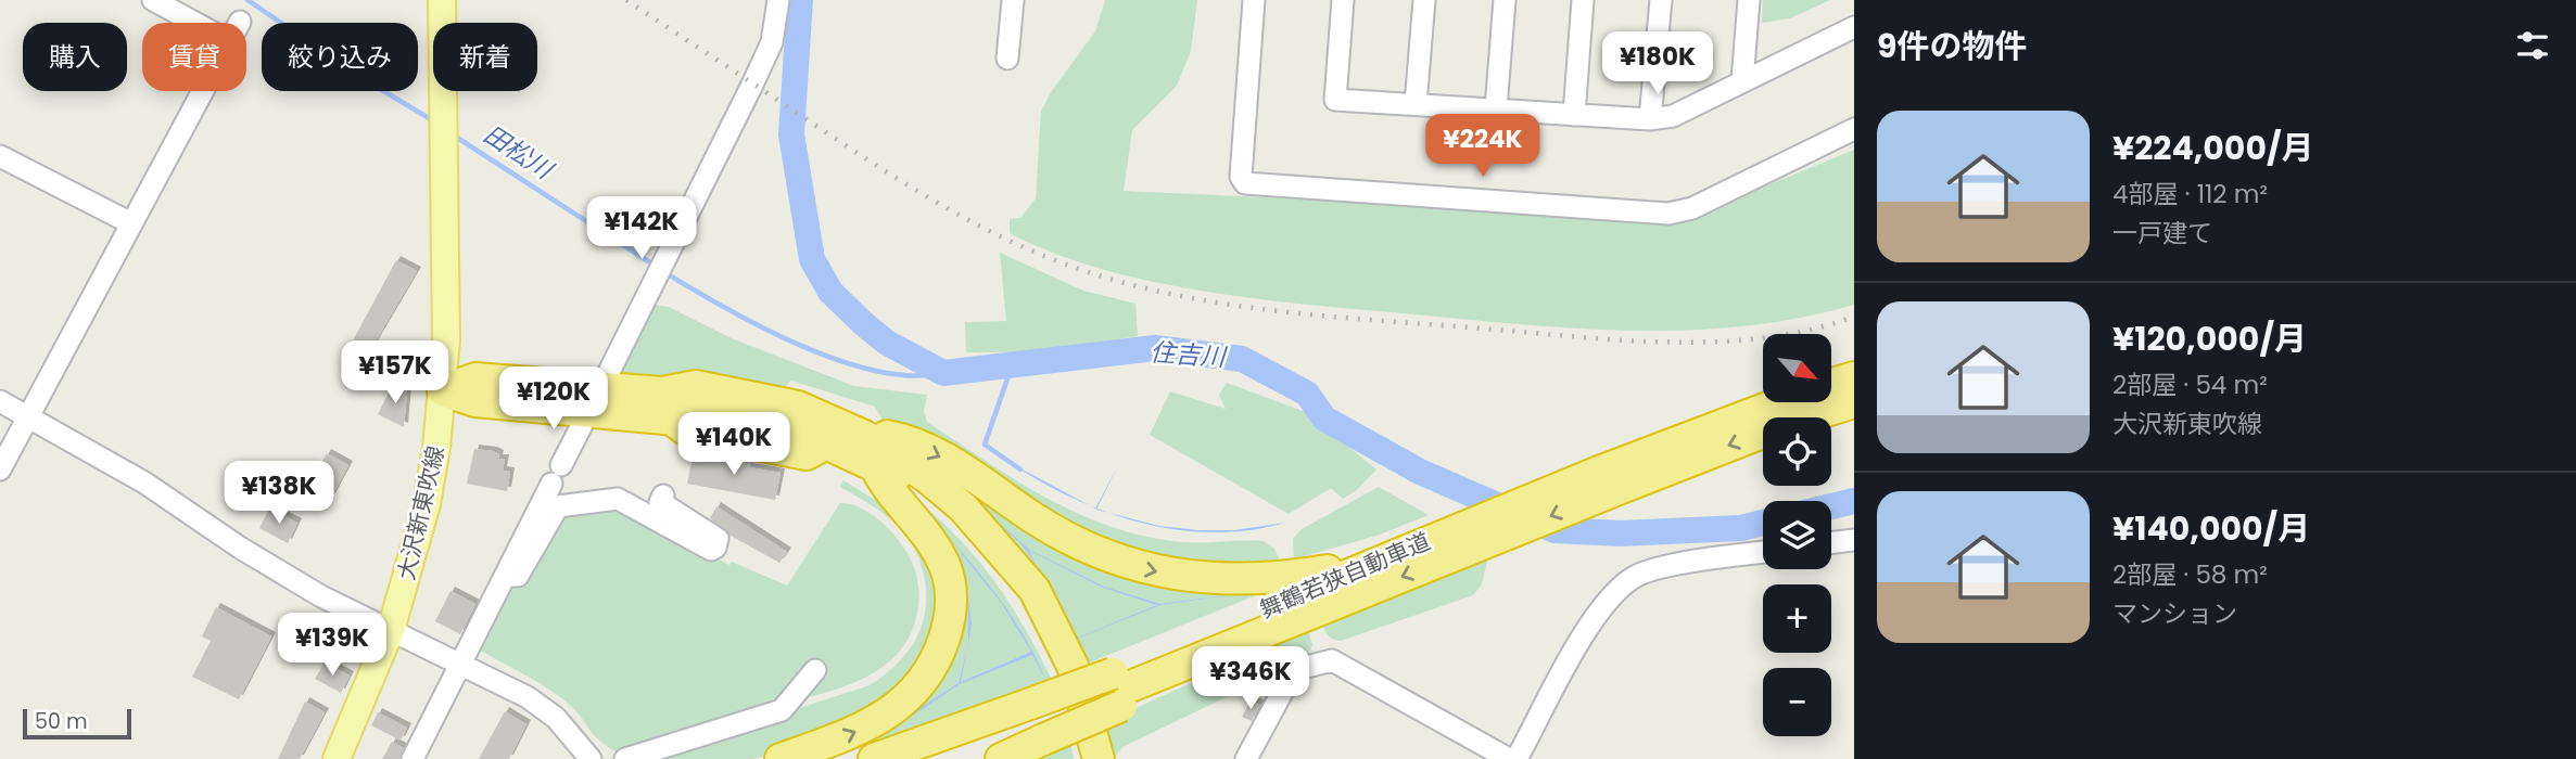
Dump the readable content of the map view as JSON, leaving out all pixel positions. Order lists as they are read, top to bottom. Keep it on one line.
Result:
{"streets":{"highway":["舞鶴若狭自動車道"],"main road":["大沢新東吹線"]},"water":["田松川","住吉川"],"scale_bar":"50 m","north":"bottom right","page":{"heading":"9件の物件","chip":["購入","賃貸","絞り込み","新着"],"price":["¥180K","¥224K","¥142K","¥157K","¥120K","¥140K","¥138K","¥139K","¥346K"],"list":[{"name":"¥224,000/月","note":"4部屋 · 112 m² · 一戸建て"},{"name":"¥120,000/月","note":"2部屋 · 54 m² · 大沢新東吹線"},{"name":"¥140,000/月","note":"2部屋 · 58 m² · マンション"}],"map_buttons":["+","−"],"scale":"50 m"}}
